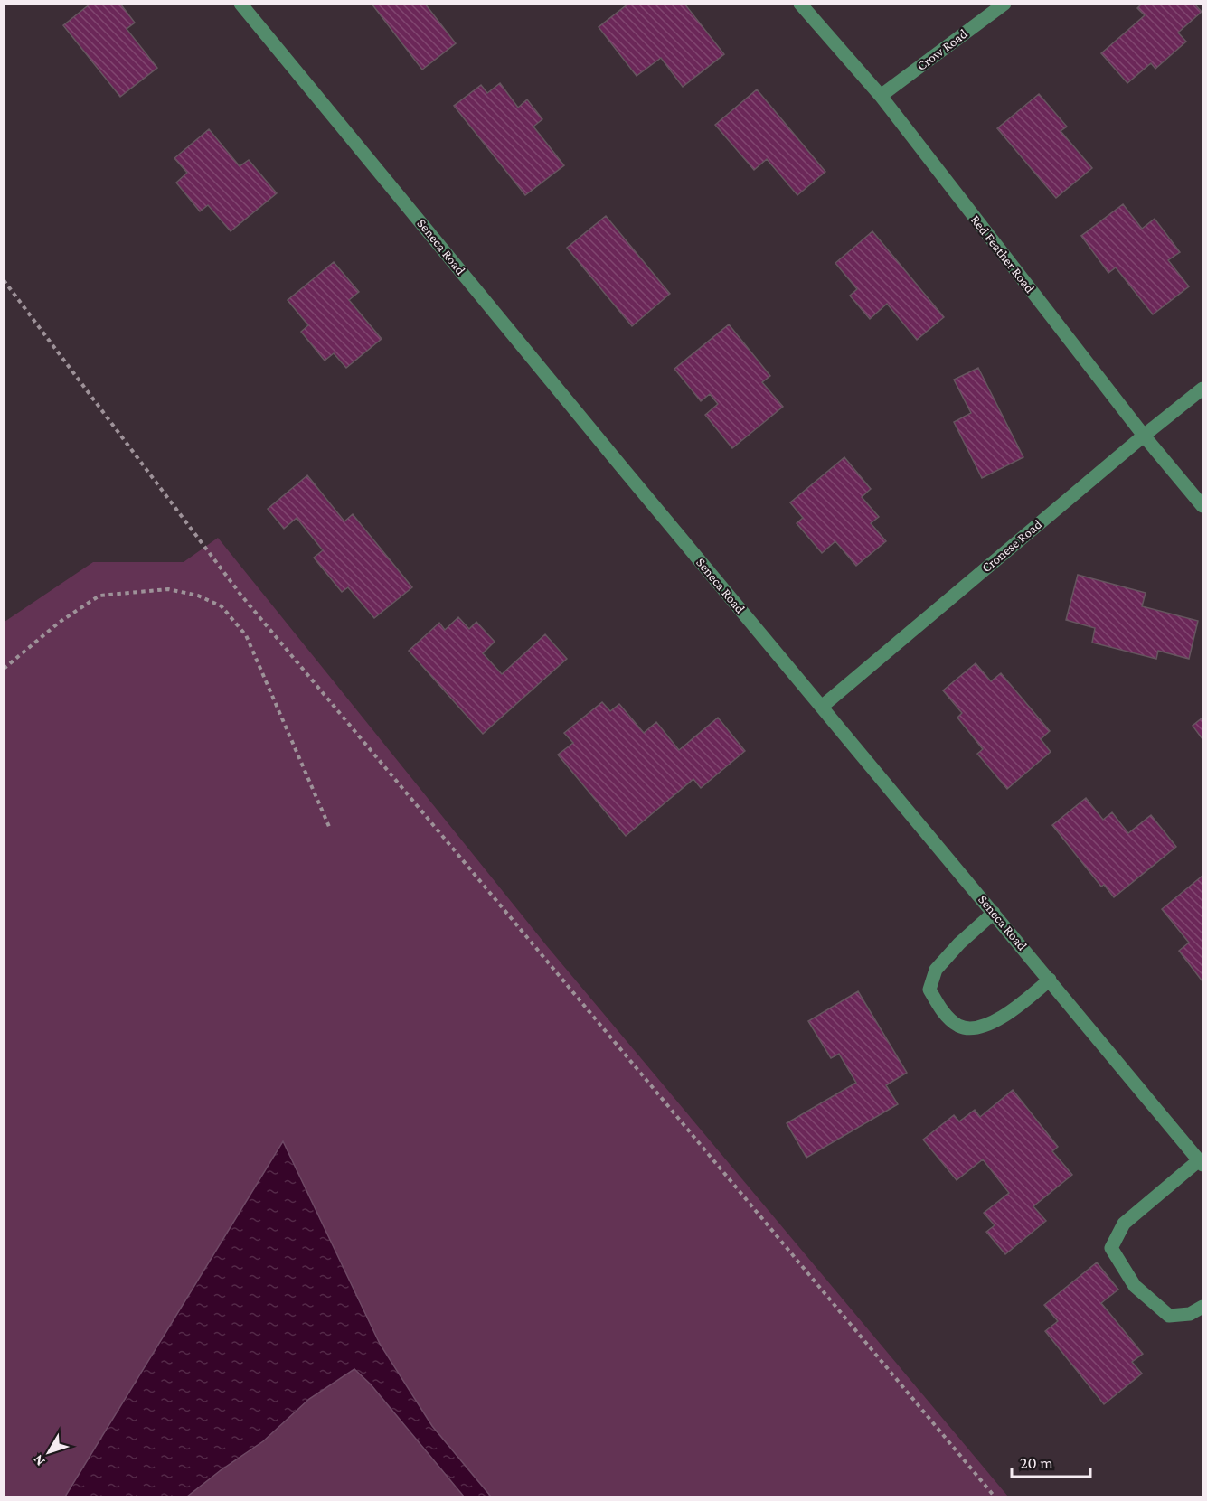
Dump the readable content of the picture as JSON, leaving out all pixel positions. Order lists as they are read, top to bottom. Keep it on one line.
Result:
{"streets":{"street":["Crow Road","Seneca Road","Red Feather Road","Cronese Road"]},"crossings":[["Crow Road","Red Feather Road"],["Seneca Road","Cronese Road"],["Red Feather Road","Cronese Road"]],"scale_bar":"20 m","north":"bottom left"}
